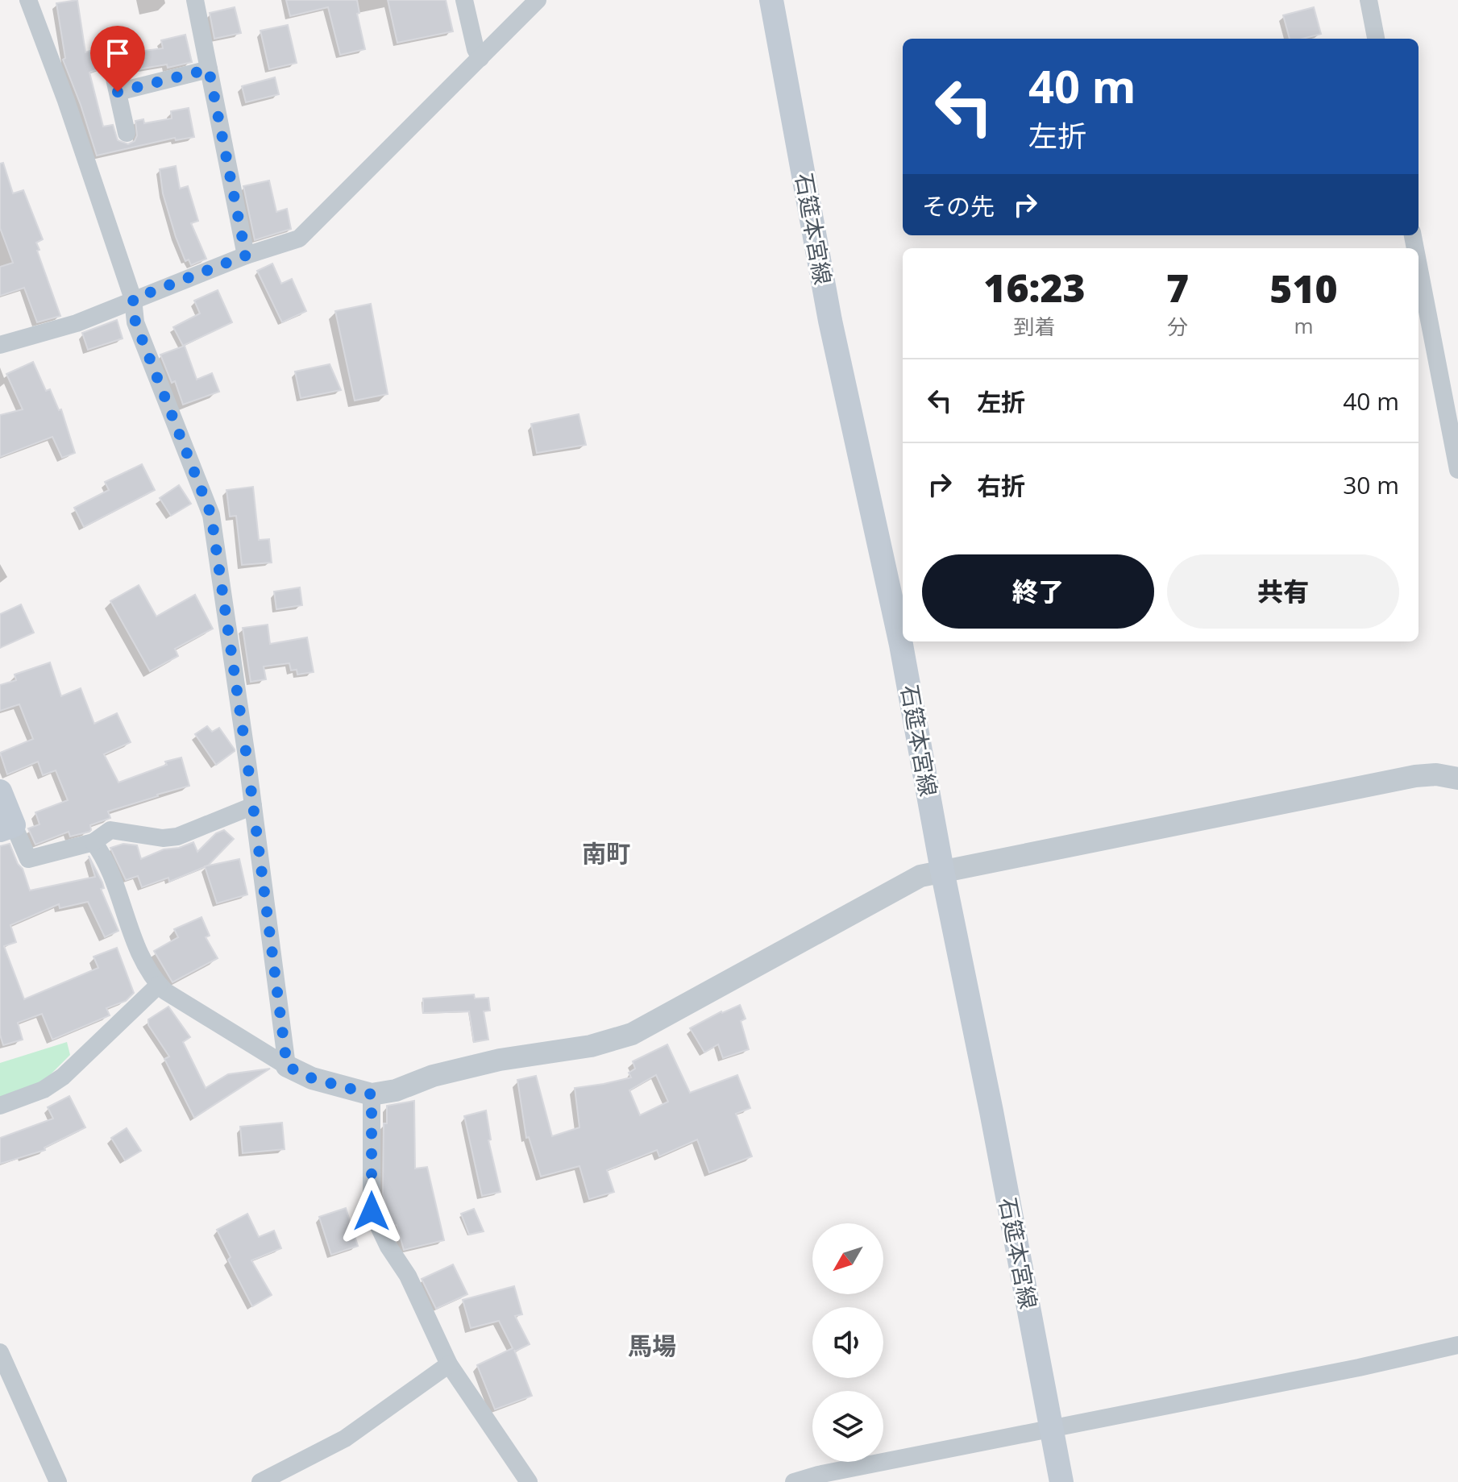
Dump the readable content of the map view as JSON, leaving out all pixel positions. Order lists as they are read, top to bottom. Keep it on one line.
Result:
{"streets":{"main road":["石筵本宮線"]},"districts":["南町","馬場"],"north":"bottom left","page":{"turn":["40 m","左折"],"then":"その先","eta":["16:23","到着","7","分","510","m"],"list":[{"name":"左折","value":"40 m"},{"name":"右折","value":"30 m"}],"buttons":["終了","共有"]}}
